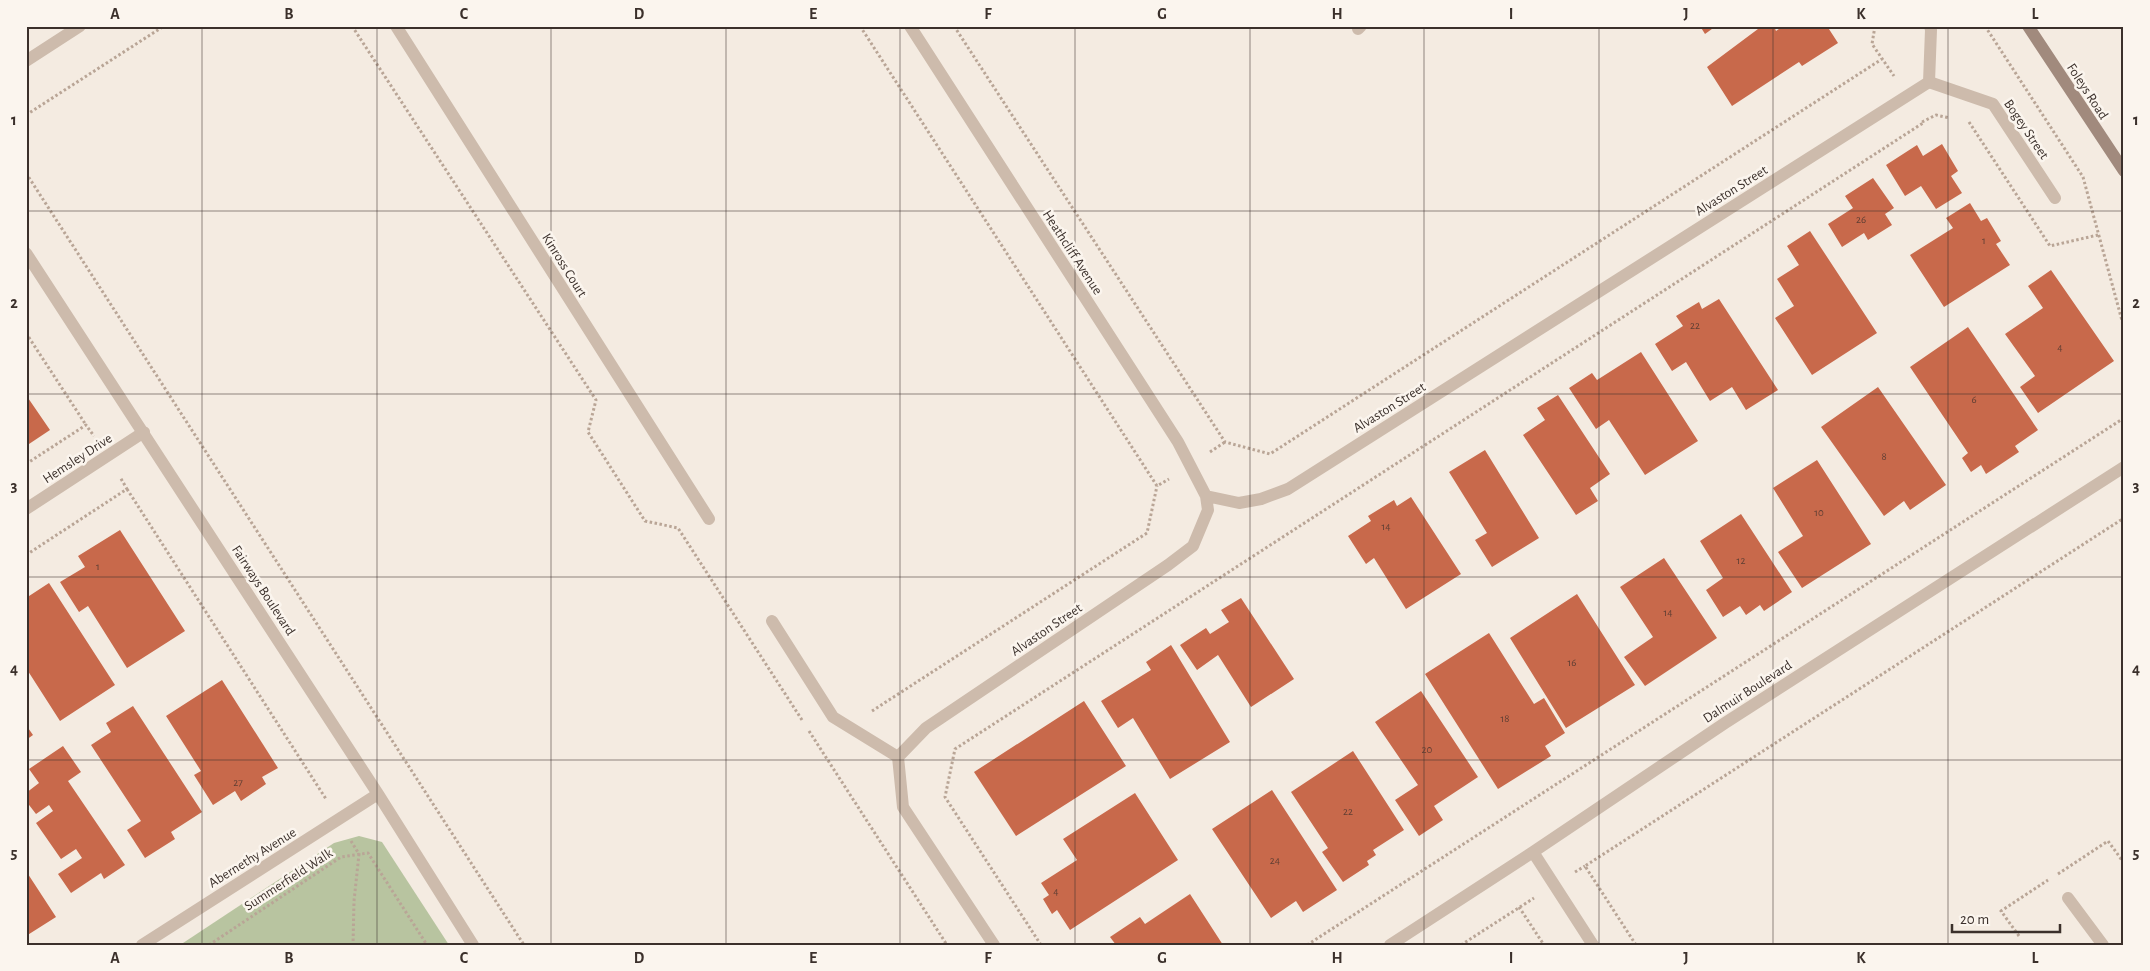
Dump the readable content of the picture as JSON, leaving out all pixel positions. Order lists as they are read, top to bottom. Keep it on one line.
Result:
{"streets":{"street":["Foleys Road","Bogey Street","Alvaston Street","Heathcliff Avenue","Kinross Court","Hemsley Drive","Fairways Boulevard","Dalmuir Boulevard","Abernethy Avenue"],"path":["Summerfield Walk"]},"crossings":[["Bogey Street","Alvaston Street"],["Alvaston Street","Heathcliff Avenue"],["Hemsley Drive","Fairways Boulevard"],["Fairways Boulevard","Abernethy Avenue"]],"house_numbers":["26","1","22","4","6","8","10","14","12","1","14","16","18","20","27","22","24","4"],"scale_bar":"20 m","grid":{"columns":["A","B","C","D","E","F","G","H","I","J","K","L"],"rows":["1","2","3","4","5"]}}
